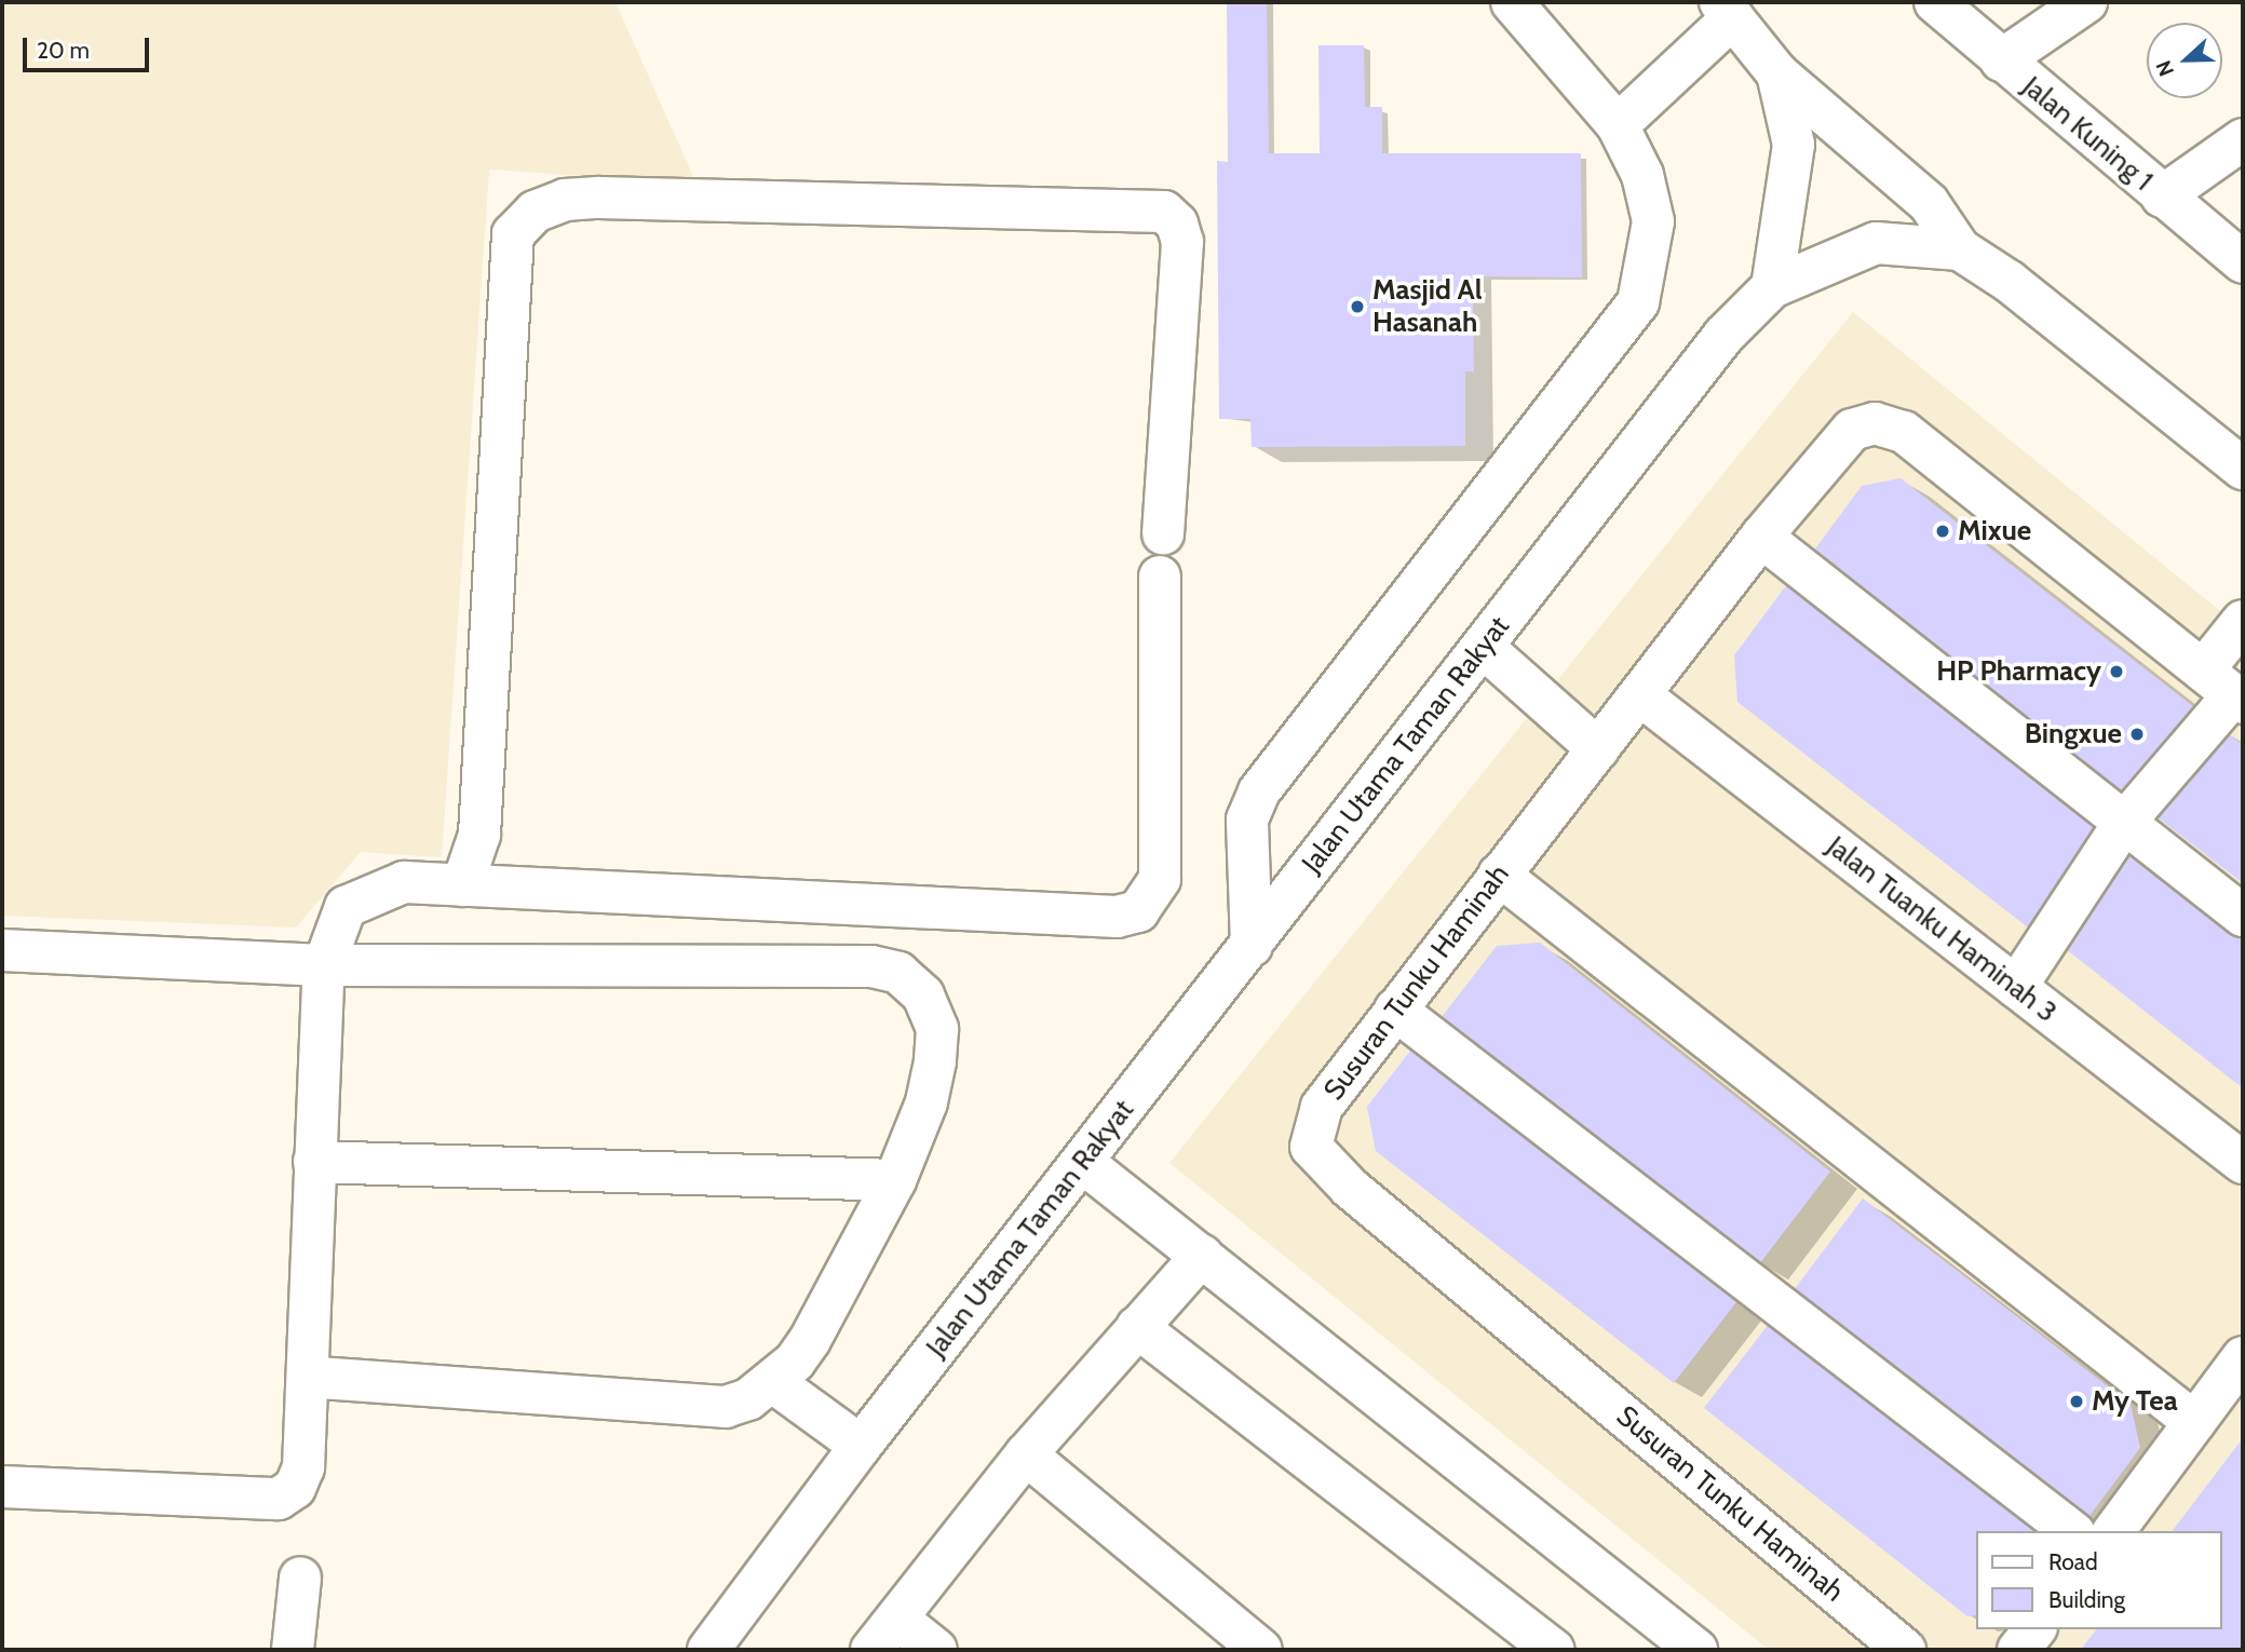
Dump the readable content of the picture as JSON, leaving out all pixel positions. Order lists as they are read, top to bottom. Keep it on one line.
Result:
{"streets":{"street":["Jalan Kuning 1","Jalan Utama Taman Rakyat","Jalan Tuanku Haminah 3","Susuran Tunku Haminah"]},"crossings":[["Jalan Tuanku Haminah 3","Susuran Tunku Haminah"]],"places":["Masjid Al Hasanah","Mixue","HP Pharmacy","Bingxue","My Tea"],"legend":["Road","Building"],"scale_bar":"20 m","north":"left"}
